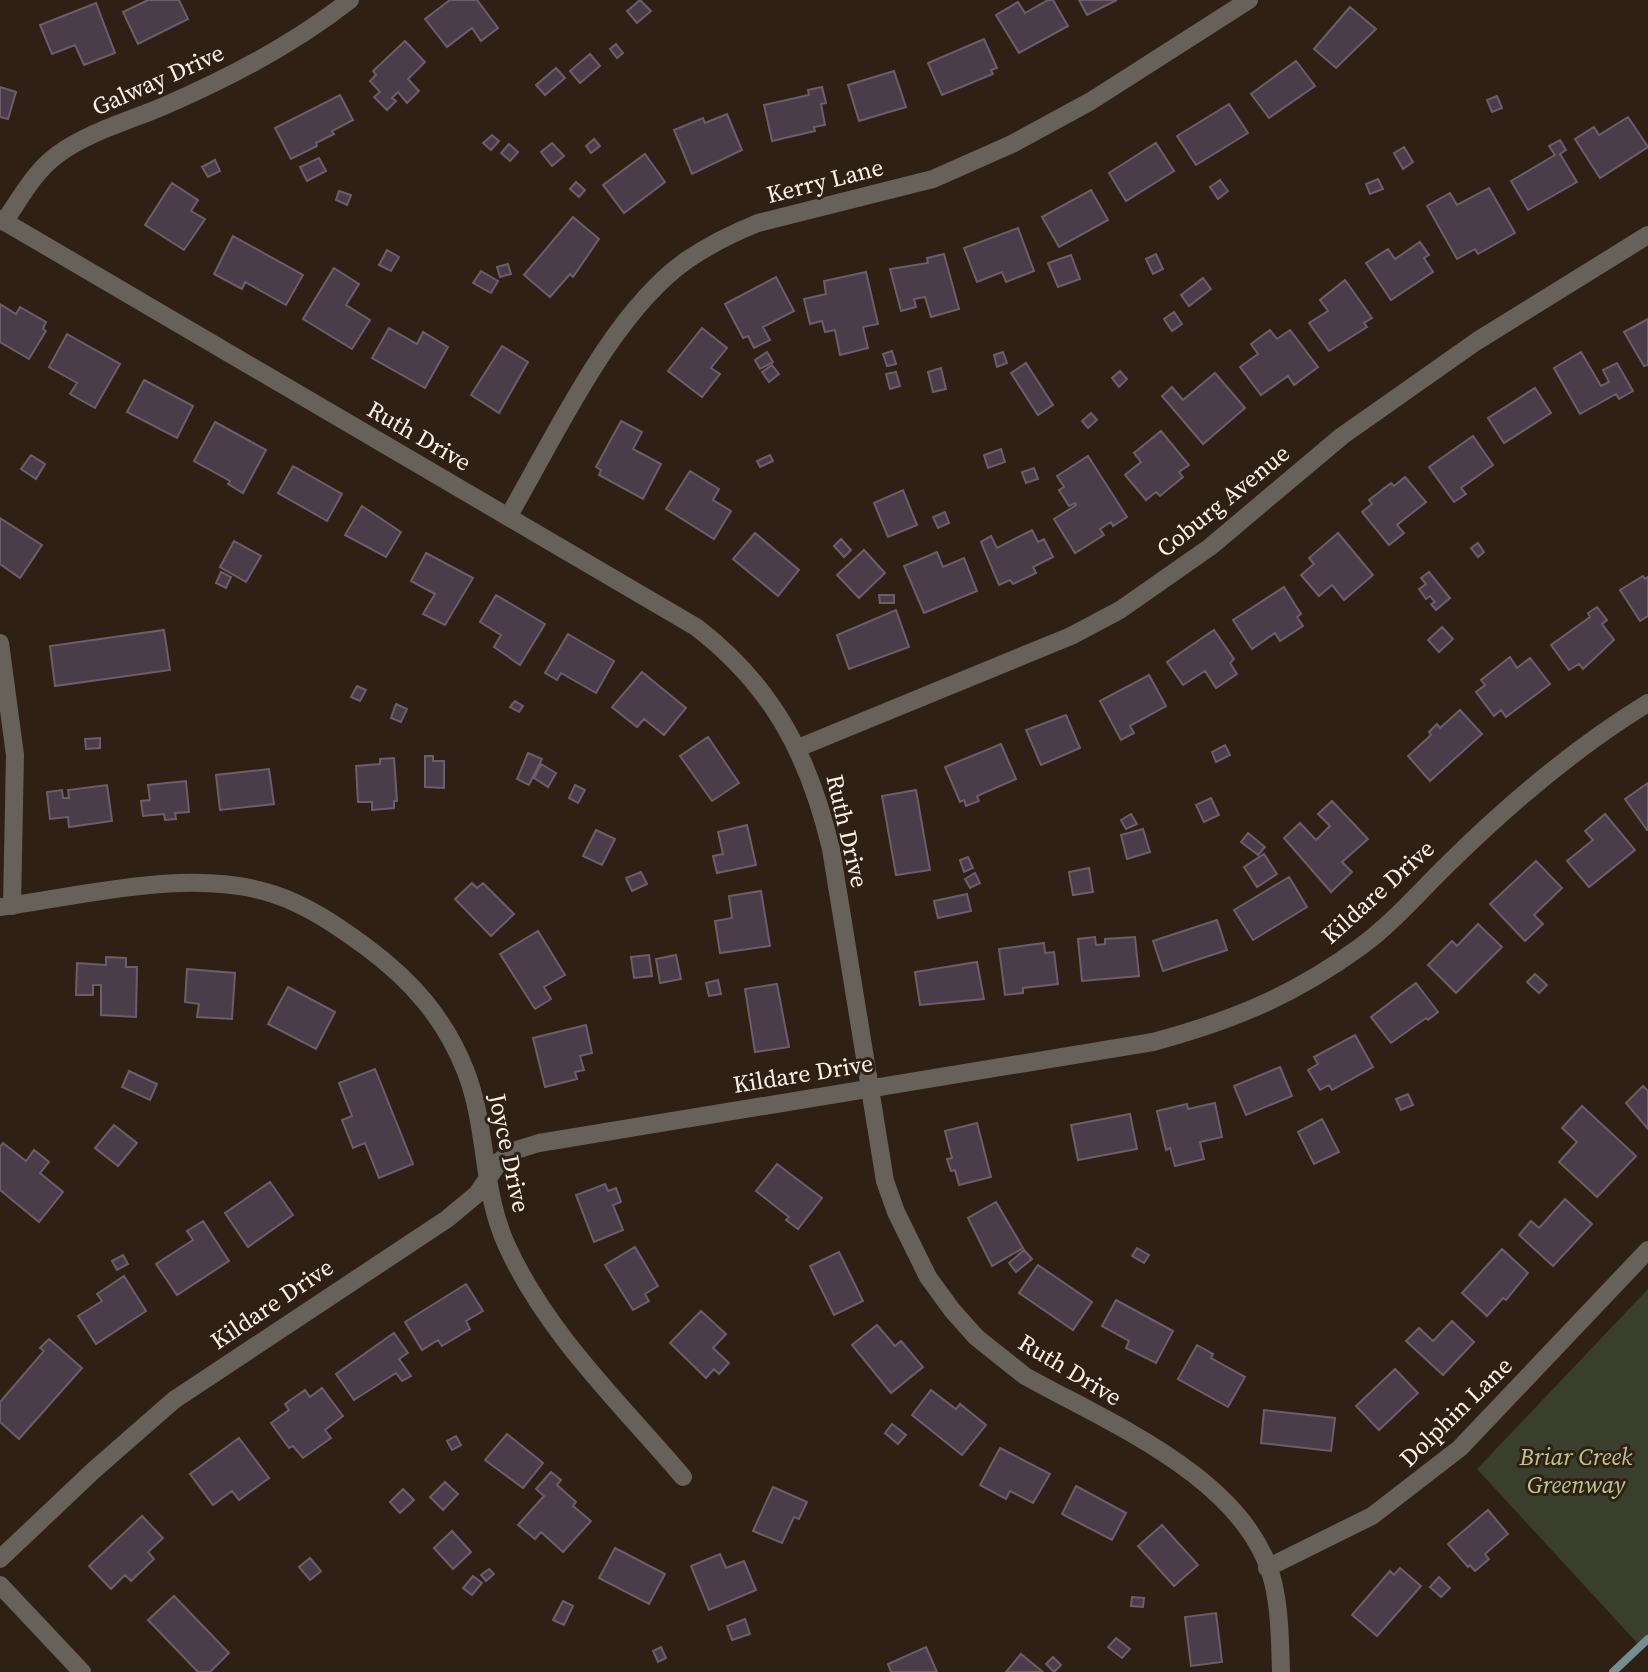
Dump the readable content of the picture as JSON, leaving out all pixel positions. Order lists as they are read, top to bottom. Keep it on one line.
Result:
{"streets":{"street":["Galway Drive","Kerry Lane","Ruth Drive","Coburg Avenue","Kildare Drive","Joyce Drive","Dolphin Lane"]},"crossings":[["Galway Drive","Ruth Drive"],["Kerry Lane","Ruth Drive"],["Ruth Drive","Coburg Avenue"],["Ruth Drive","Kildare Drive"],["Ruth Drive","Dolphin Lane"],["Kildare Drive","Joyce Drive"]],"parks":["Briar Creek Greenway"]}
